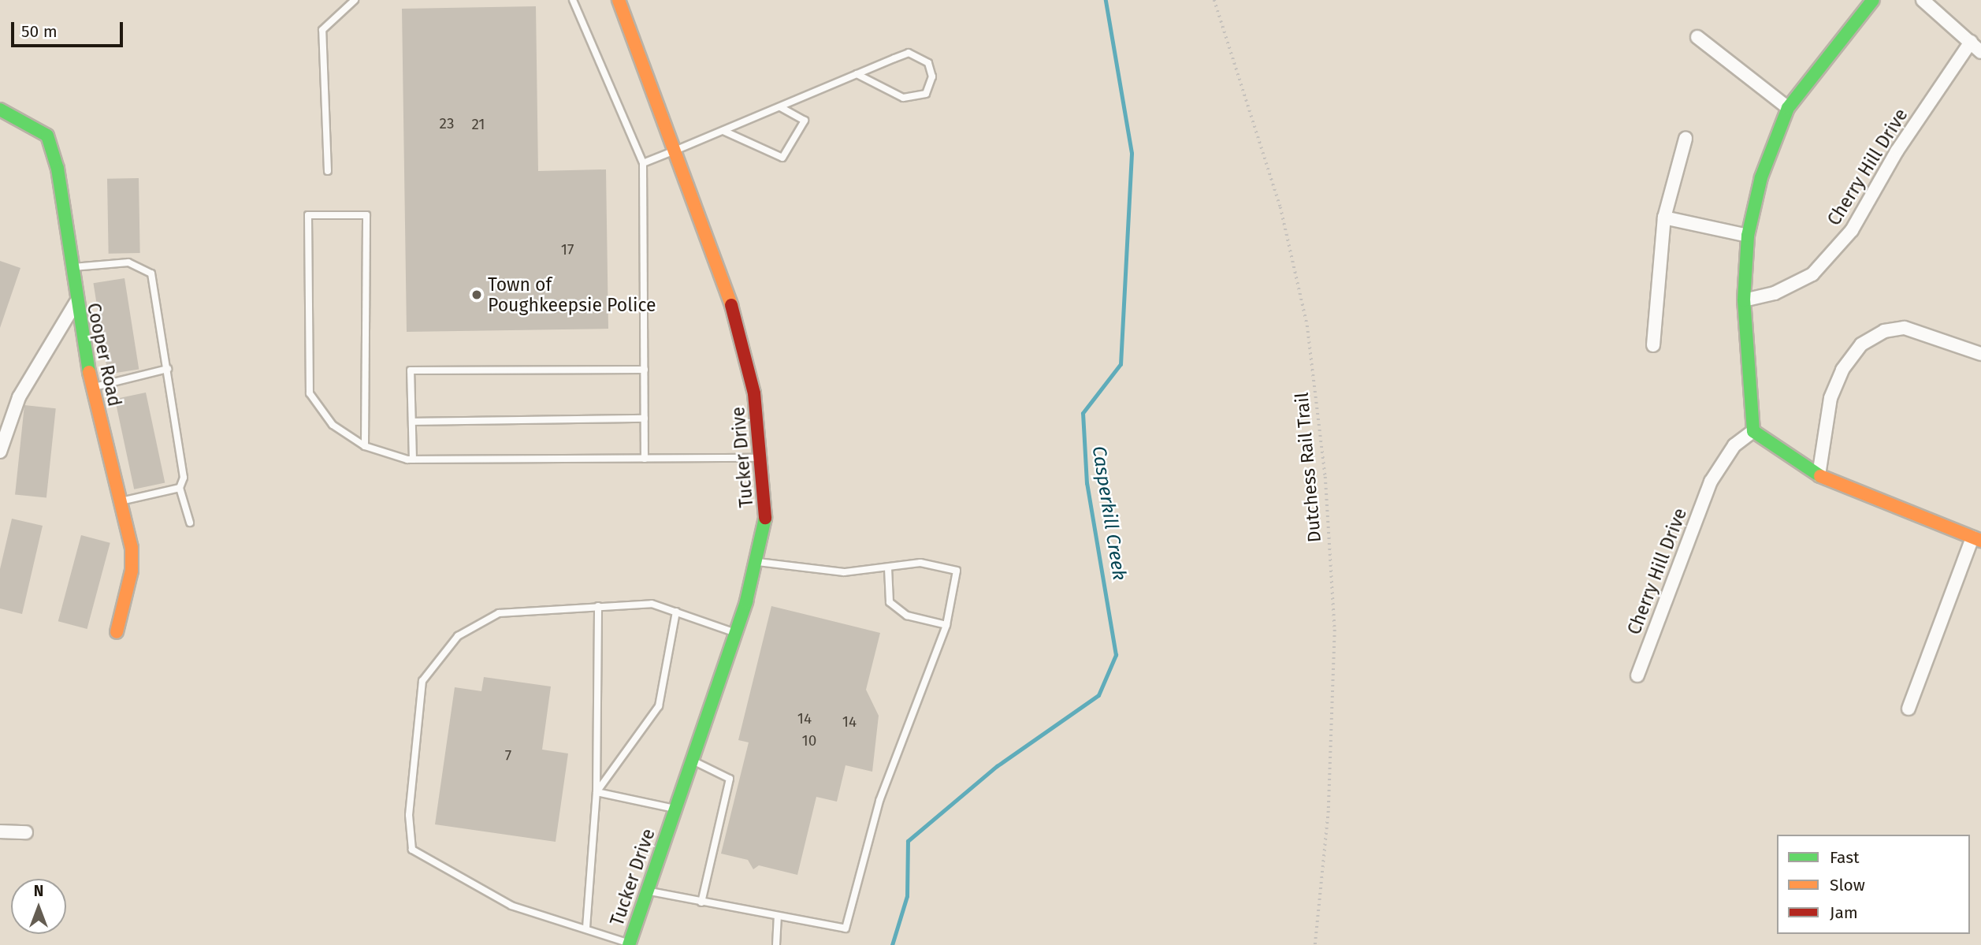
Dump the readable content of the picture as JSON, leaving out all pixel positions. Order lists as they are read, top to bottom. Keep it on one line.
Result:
{"streets":{"street":["Cherry Hill Drive","Cooper Road","Tucker Drive"],"path":["Dutchess Rail Trail"]},"water":["Casperkill Creek"],"places":["Town of Poughkeepsie Police"],"house_numbers":["23","21","17","14","14","10","7"],"legend":["Fast","Slow","Jam"],"scale_bar":"50 m","north":"top"}
